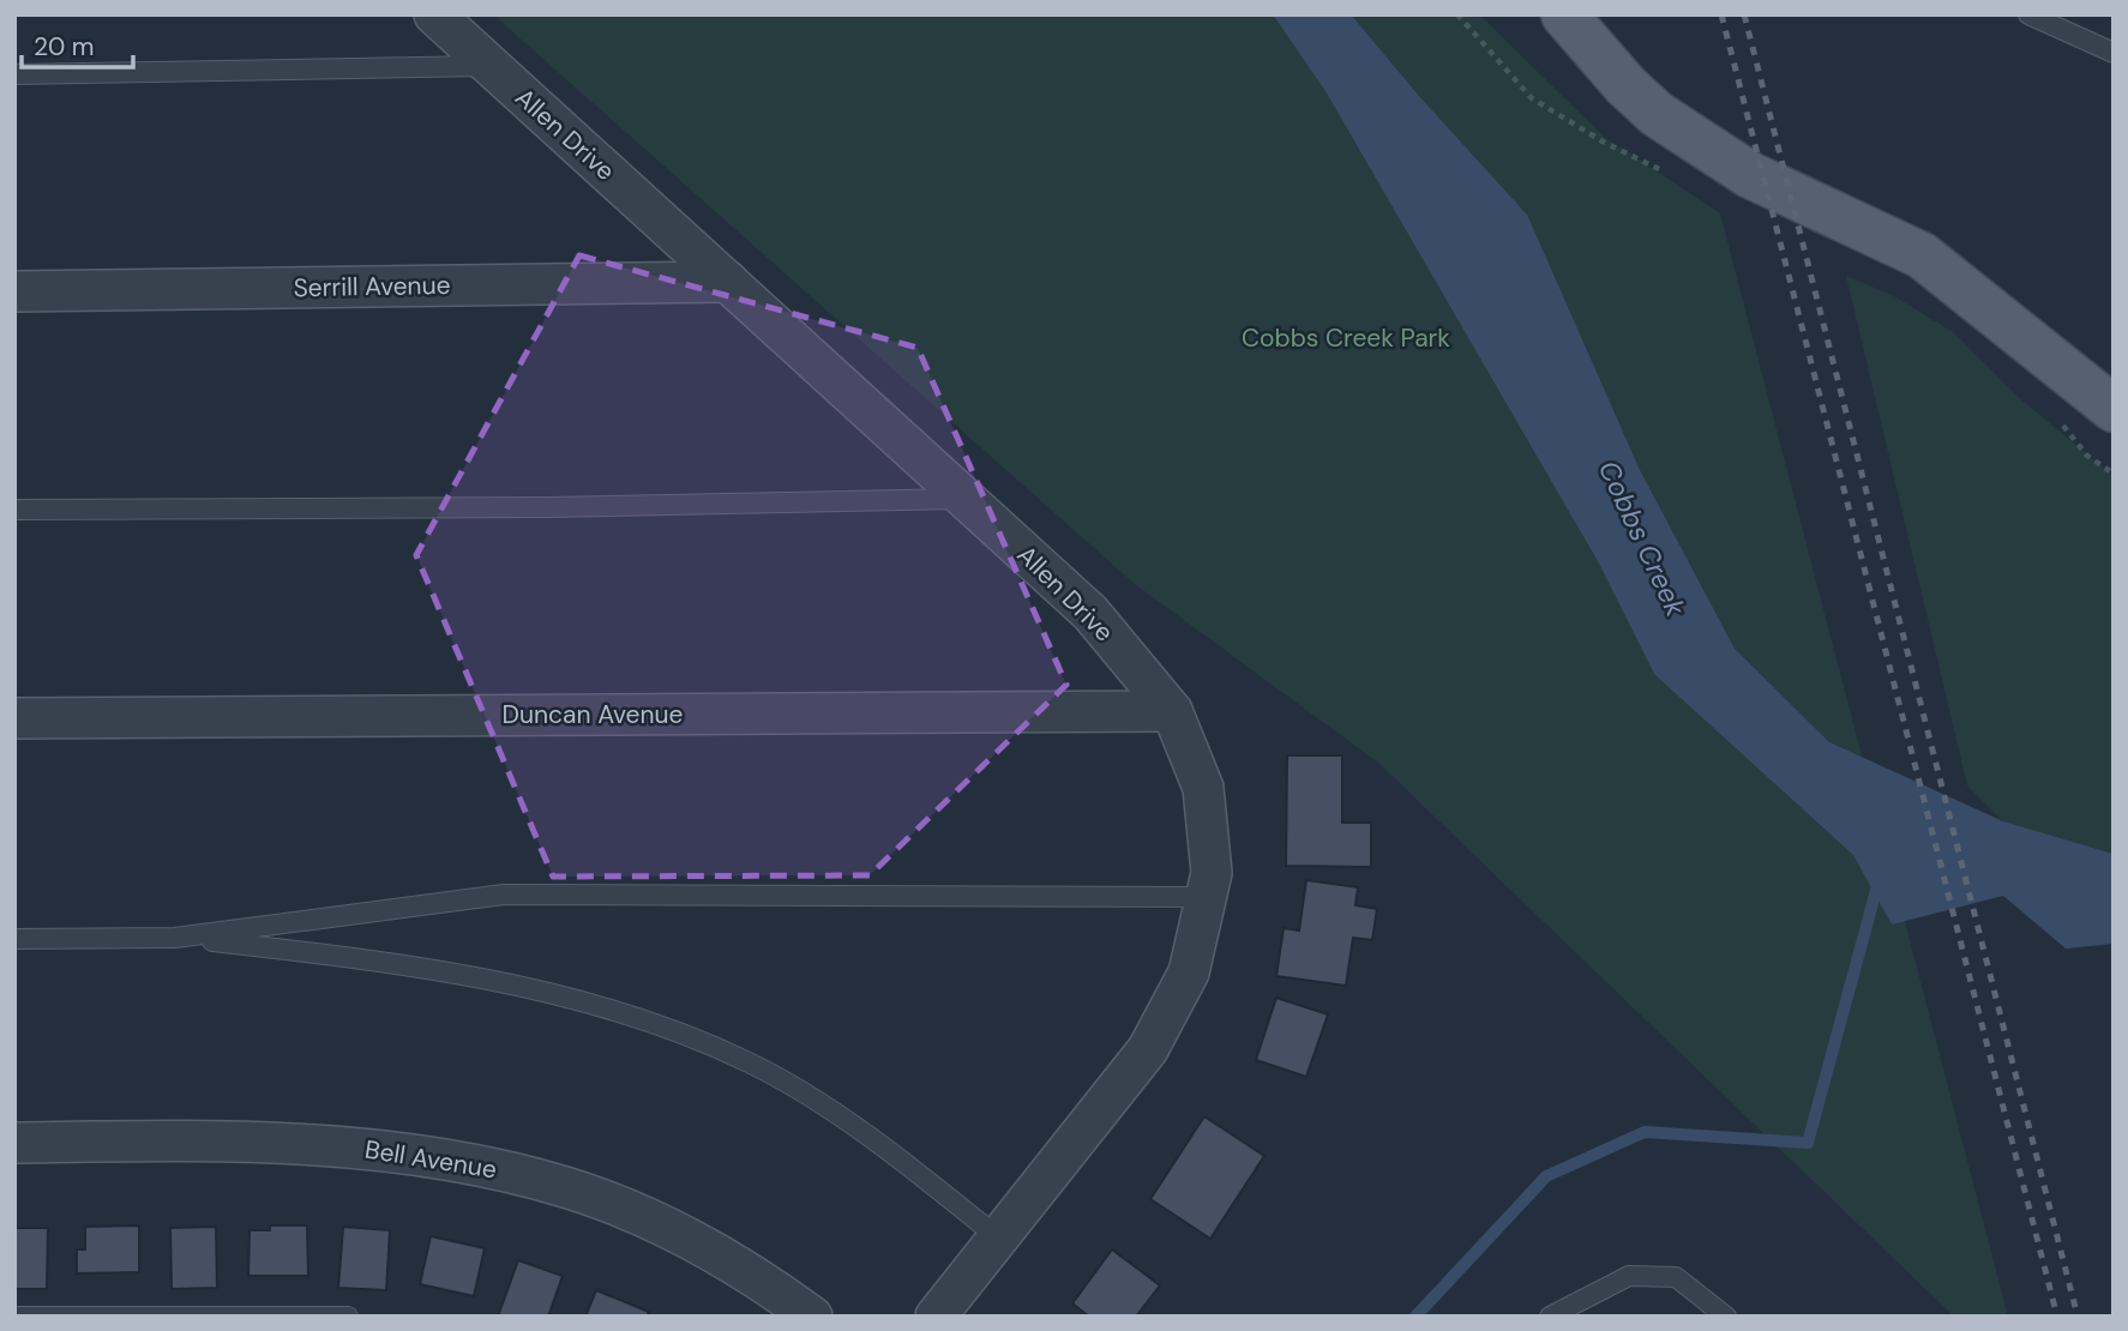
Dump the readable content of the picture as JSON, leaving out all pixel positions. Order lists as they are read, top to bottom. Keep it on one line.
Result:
{"streets":{"street":["Allen Drive","Serrill Avenue","Duncan Avenue","Bell Avenue"]},"crossings":[["Allen Drive","Serrill Avenue"],["Allen Drive","Duncan Avenue"]],"water":["Cobbs Creek"],"parks":["Cobbs Creek Park"],"scale_bar":"20 m"}
